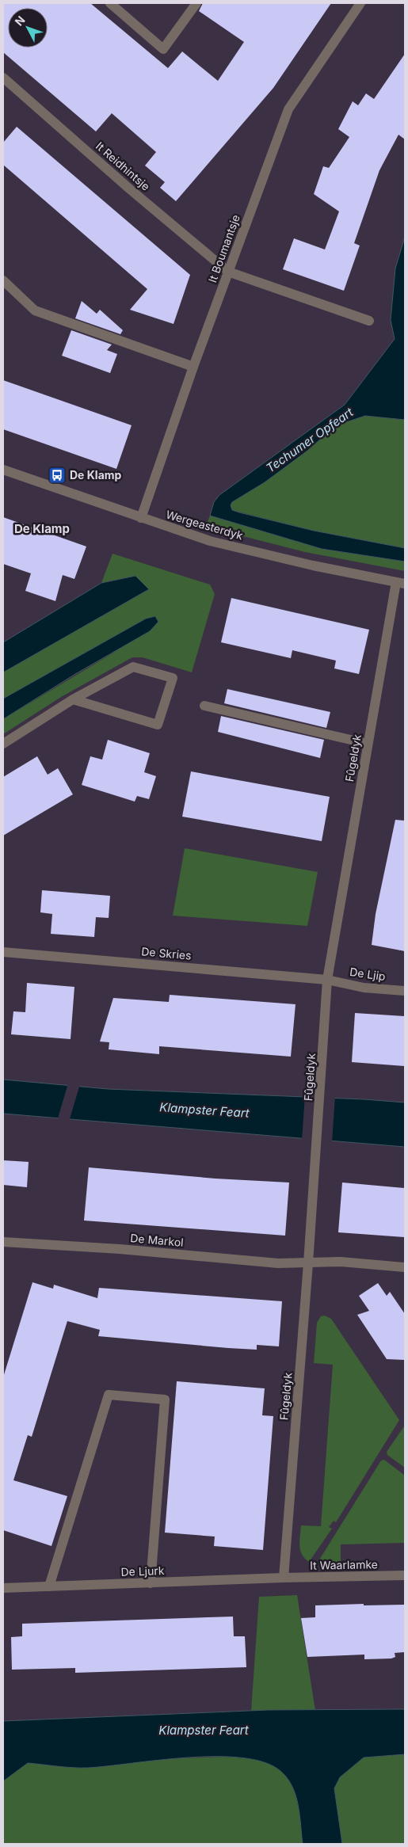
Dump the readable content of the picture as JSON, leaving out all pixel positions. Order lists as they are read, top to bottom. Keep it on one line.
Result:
{"streets":{"street":["It Reidhintsje","It Boumantsje","Wergeasterdyk","Fûgeldyk","De Skries","De Ljip","De Markol","It Waarlamke","De Ljurk"]},"crossings":[["It Reidhintsje","It Boumantsje"],["It Boumantsje","Wergeasterdyk"],["Wergeasterdyk","Fûgeldyk"],["Fûgeldyk","De Skries"],["Fûgeldyk","De Ljip"],["Fûgeldyk","De Markol"],["Fûgeldyk","It Waarlamke"],["Fûgeldyk","De Ljurk"],["De Skries","De Ljip"],["It Waarlamke","De Ljurk"]],"districts":["De Klamp"],"water":["Techumer Opfeart","Klampster Feart"],"places":{"bus stop":["De Klamp"]},"north":"top left"}
